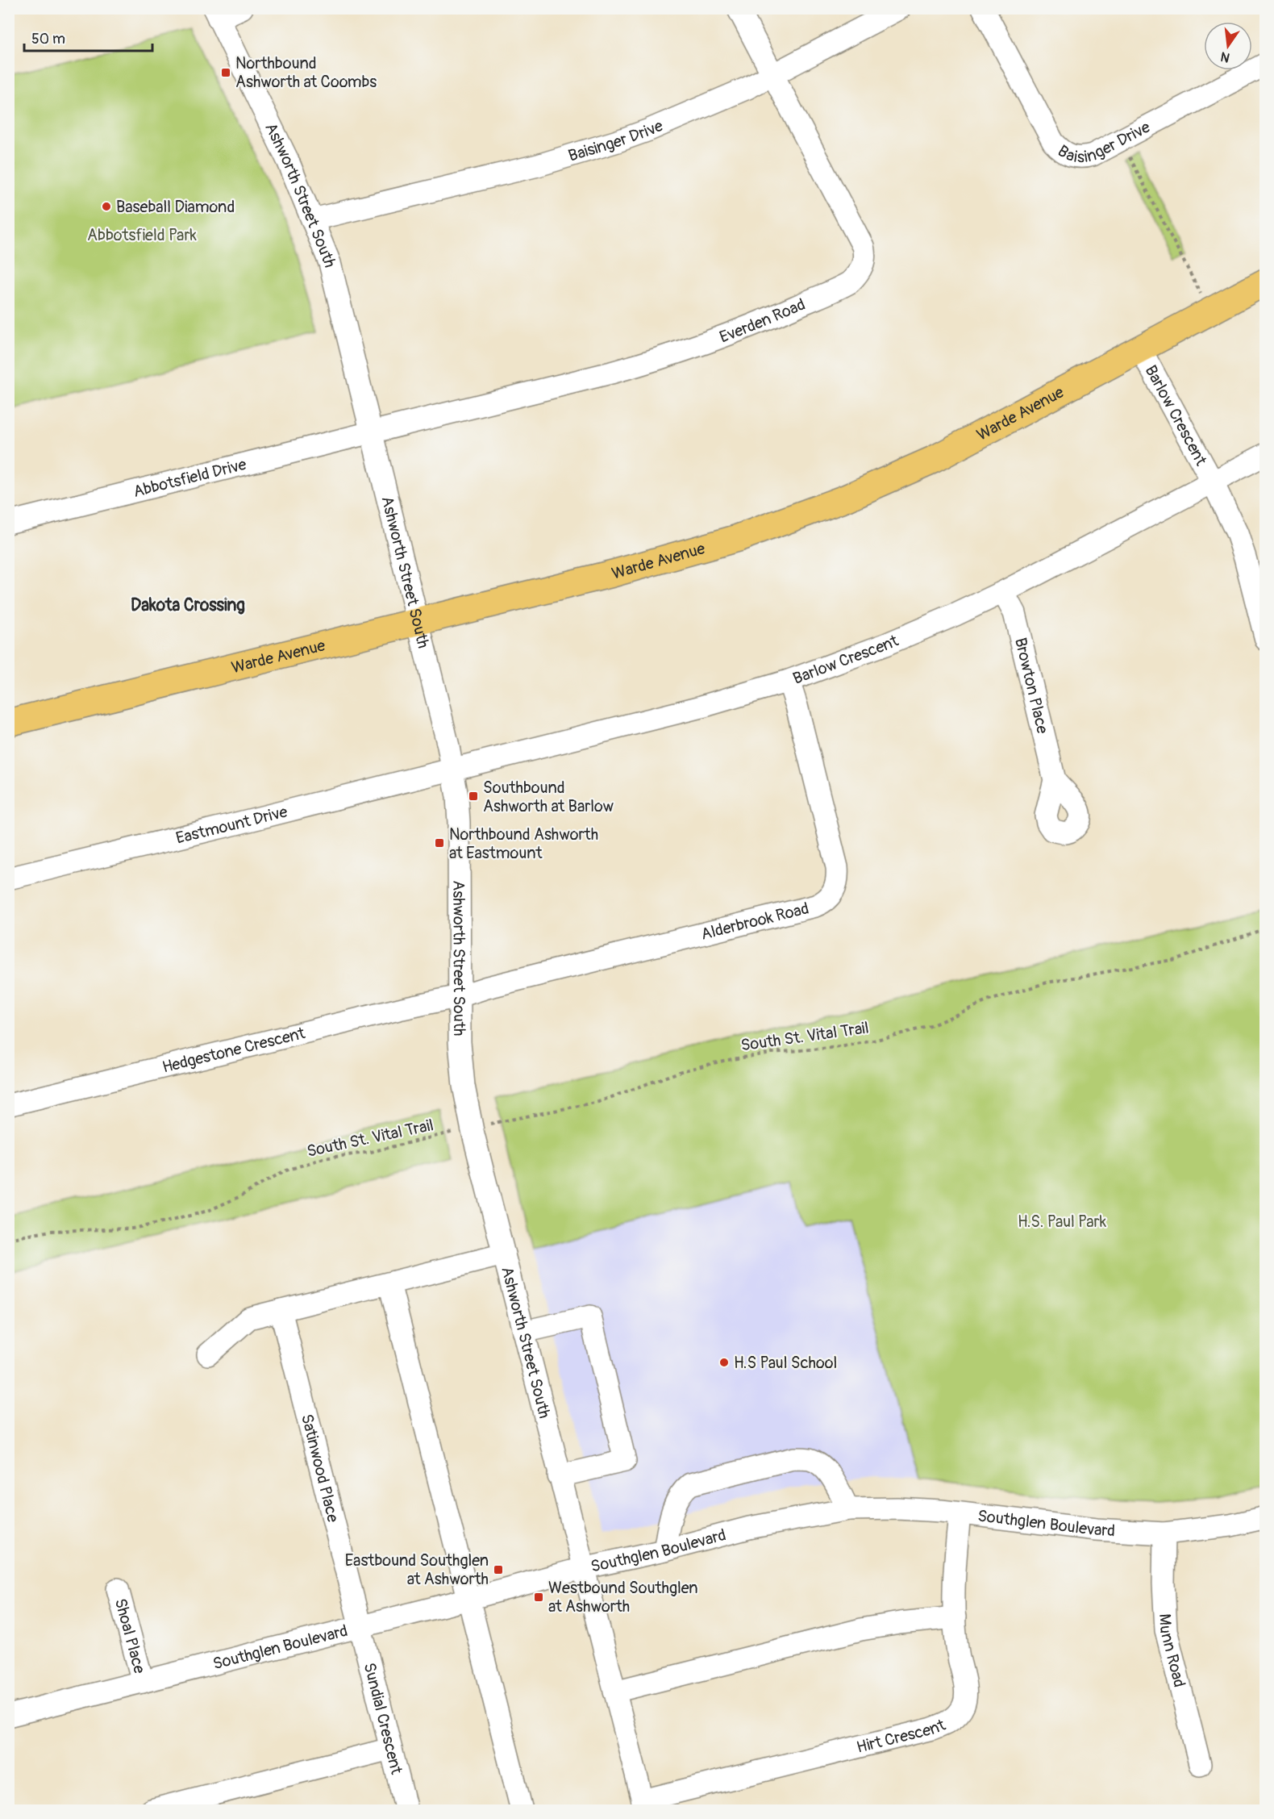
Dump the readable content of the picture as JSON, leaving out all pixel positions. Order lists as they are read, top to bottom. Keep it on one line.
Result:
{"streets":{"main road":["Warde Avenue"],"street":["Baisinger Drive","Ashworth Street South","Everden Road","Barlow Crescent","Abbotsfield Drive","Browton Place","Eastmount Drive","Alderbrook Road","Hedgestone Crescent","Satinwood Place","Southglen Boulevard","Shoal Place","Munn Road","Sundial Crescent","Hirt Crescent"],"path":["South St. Vital Trail"]},"crossings":[["Baisinger Drive","Ashworth Street South"],["Baisinger Drive","Everden Road"],["Ashworth Street South","Everden Road"],["Ashworth Street South","Warde Avenue"],["Ashworth Street South","Barlow Crescent"],["Ashworth Street South","Abbotsfield Drive"],["Ashworth Street South","Eastmount Drive"],["Ashworth Street South","Alderbrook Road"],["Ashworth Street South","Hedgestone Crescent"],["Ashworth Street South","Southglen Boulevard"],["Ashworth Street South","Hirt Crescent"],["Everden Road","Abbotsfield Drive"],["Warde Avenue","Barlow Crescent"],["Barlow Crescent","Browton Place"],["Barlow Crescent","Eastmount Drive"],["Barlow Crescent","Alderbrook Road"],["Alderbrook Road","Hedgestone Crescent"],["Satinwood Place","Southglen Boulevard"],["Satinwood Place","Sundial Crescent"],["Southglen Boulevard","Shoal Place"],["Southglen Boulevard","Munn Road"],["Southglen Boulevard","Sundial Crescent"],["Southglen Boulevard","Hirt Crescent"]],"districts":["Dakota Crossing"],"parks":["Abbotsfield Park","H.S. Paul Park"],"places":{"transit":["Northbound Ashworth at Coombs","Southbound Ashworth at Barlow","Northbound Ashworth at Eastmount","Eastbound Southglen at Ashworth","Westbound Southglen at Ashworth"],"other":["Baseball Diamond","H.S Paul School"]},"scale_bar":"50 m","north":"bottom"}
